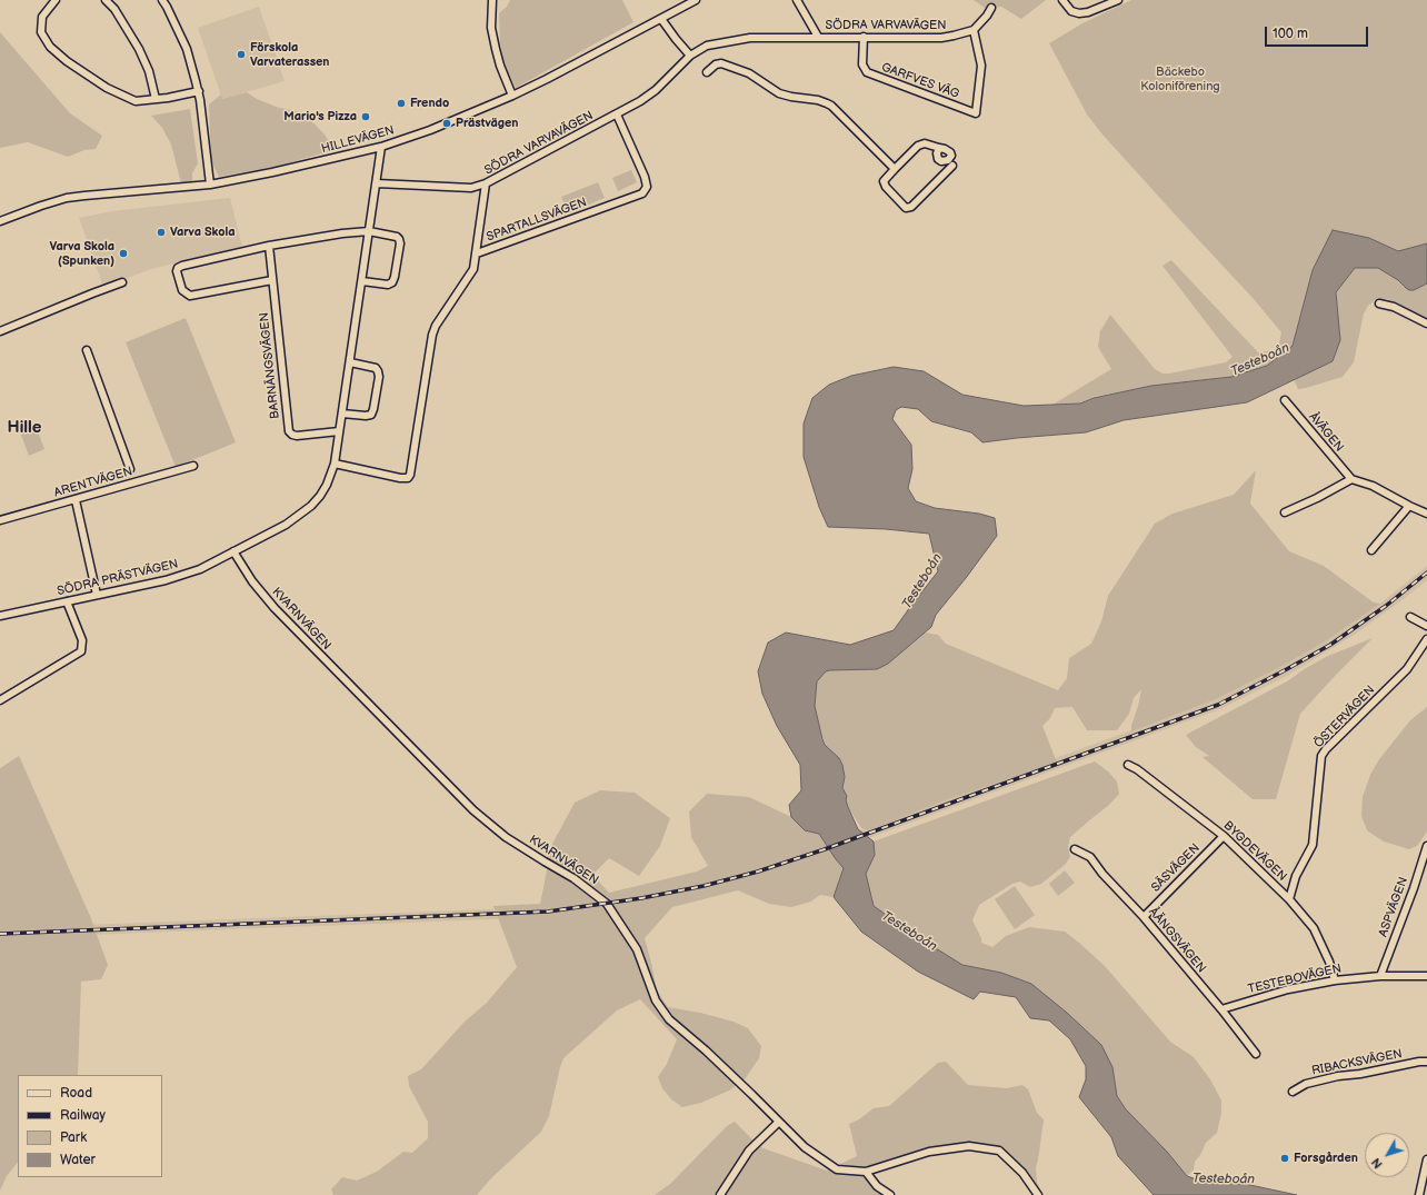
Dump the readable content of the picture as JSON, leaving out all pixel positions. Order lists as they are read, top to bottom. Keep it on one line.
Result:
{"streets":{"street":["SÖDRA VARVAVÄGEN","GARFVES VÄG","HILLEVÄGEN","SPARTALLSVÄGEN","BARNÄNGSVÄGEN","ÅVÄGEN","ARENTVÄGEN","SÖDRA PRÄSTVÄGEN","KVARNVÄGEN","ÖSTERVÄGEN","BYGDEVÄGEN","SÄSVÄGEN","ASPVÄGEN","ÅÄNGSVÄGEN","TESTEBOVÄGEN","RIBACKSVÄGEN"]},"crossings":[["SÖDRA VARVAVÄGEN","GARFVES VÄG"],["SÖDRA VARVAVÄGEN","SPARTALLSVÄGEN"],["SÖDRA VARVAVÄGEN","SÖDRA PRÄSTVÄGEN"],["HILLEVÄGEN","SÖDRA PRÄSTVÄGEN"],["SPARTALLSVÄGEN","SÖDRA PRÄSTVÄGEN"],["BARNÄNGSVÄGEN","SÖDRA PRÄSTVÄGEN"],["SÖDRA PRÄSTVÄGEN","KVARNVÄGEN"],["ÖSTERVÄGEN","BYGDEVÄGEN"],["BYGDEVÄGEN","SÄSVÄGEN"],["BYGDEVÄGEN","TESTEBOVÄGEN"],["SÄSVÄGEN","ÅÄNGSVÄGEN"],["ASPVÄGEN","TESTEBOVÄGEN"],["ÅÄNGSVÄGEN","TESTEBOVÄGEN"]],"districts":["Hille"],"water":["Testeboån"],"parks":["Bäckebo Koloniförening"],"places":["Förskola Varvaterassen","Frendo","Mario's Pizza","Prästvägen","Varva Skola","Varva Skola (Spunken)","Forsgården"],"legend":["Road","Railway","Park","Water"],"scale_bar":"100 m","north":"bottom left"}
